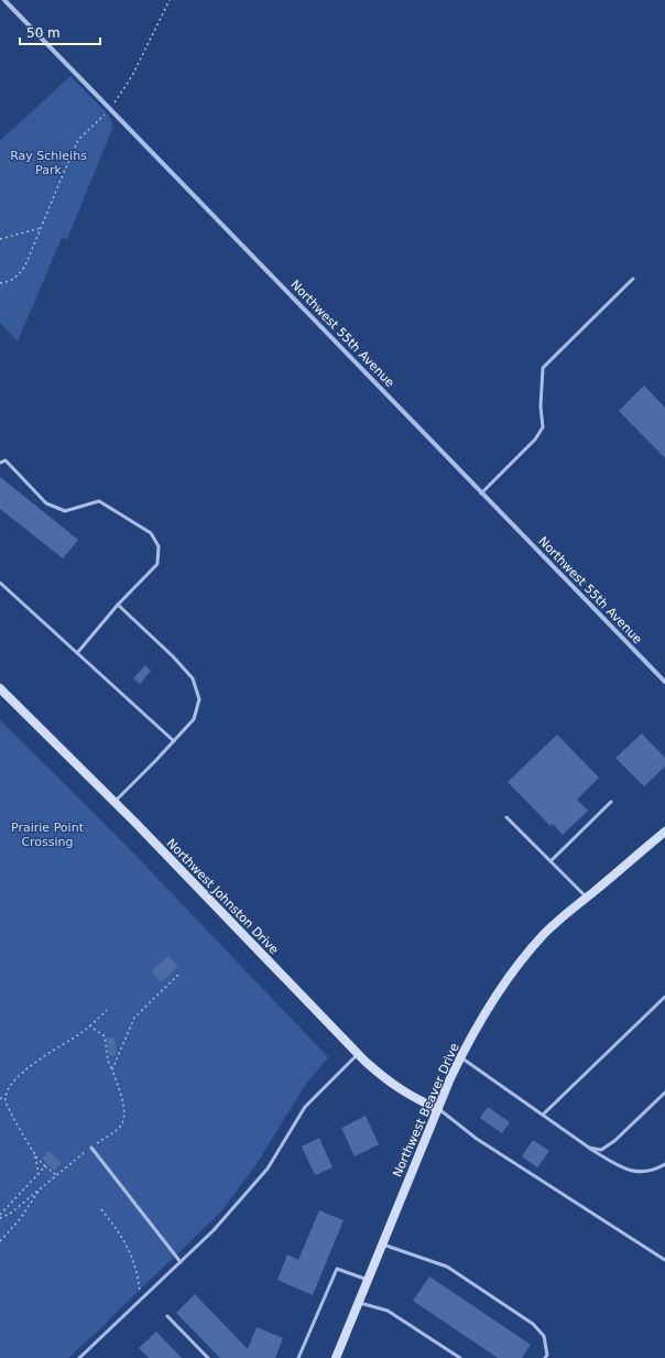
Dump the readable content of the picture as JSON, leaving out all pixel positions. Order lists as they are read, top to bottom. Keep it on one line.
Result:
{"streets":{"main road":["Northwest Johnston Drive","Northwest Beaver Drive"],"street":["Northwest 55th Avenue"]},"crossings":[["Northwest Johnston Drive","Northwest Beaver Drive"]],"parks":["Ray Schleihs Park","Prairie Point Crossing"],"scale_bar":"50 m"}
